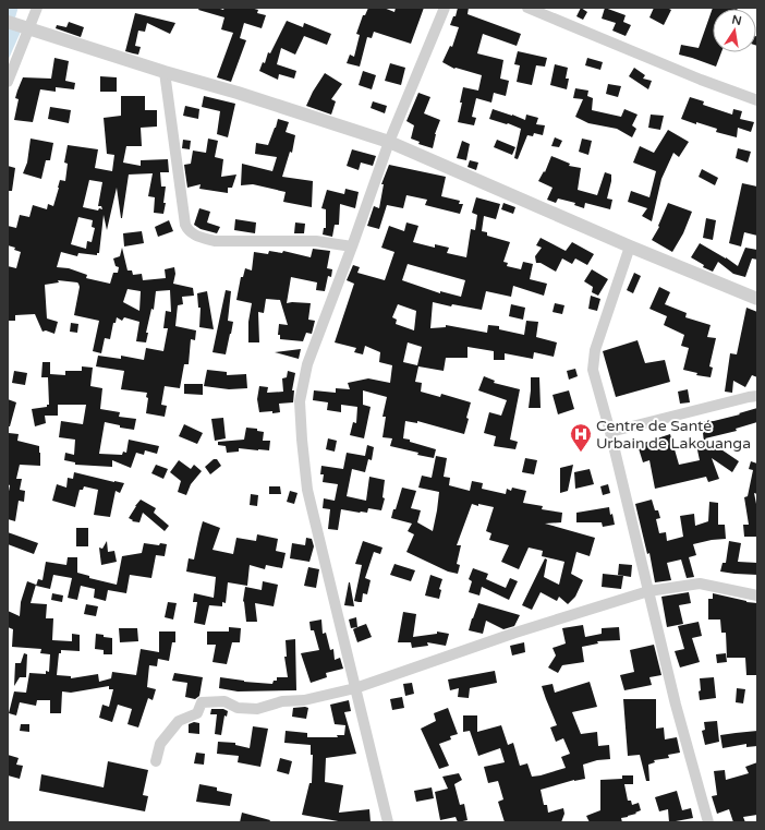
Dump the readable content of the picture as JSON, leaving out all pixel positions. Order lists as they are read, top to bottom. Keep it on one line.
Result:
{"places":{"hospital":["Centre de Santé Urbain de Lakouanga"]},"north":"top"}
